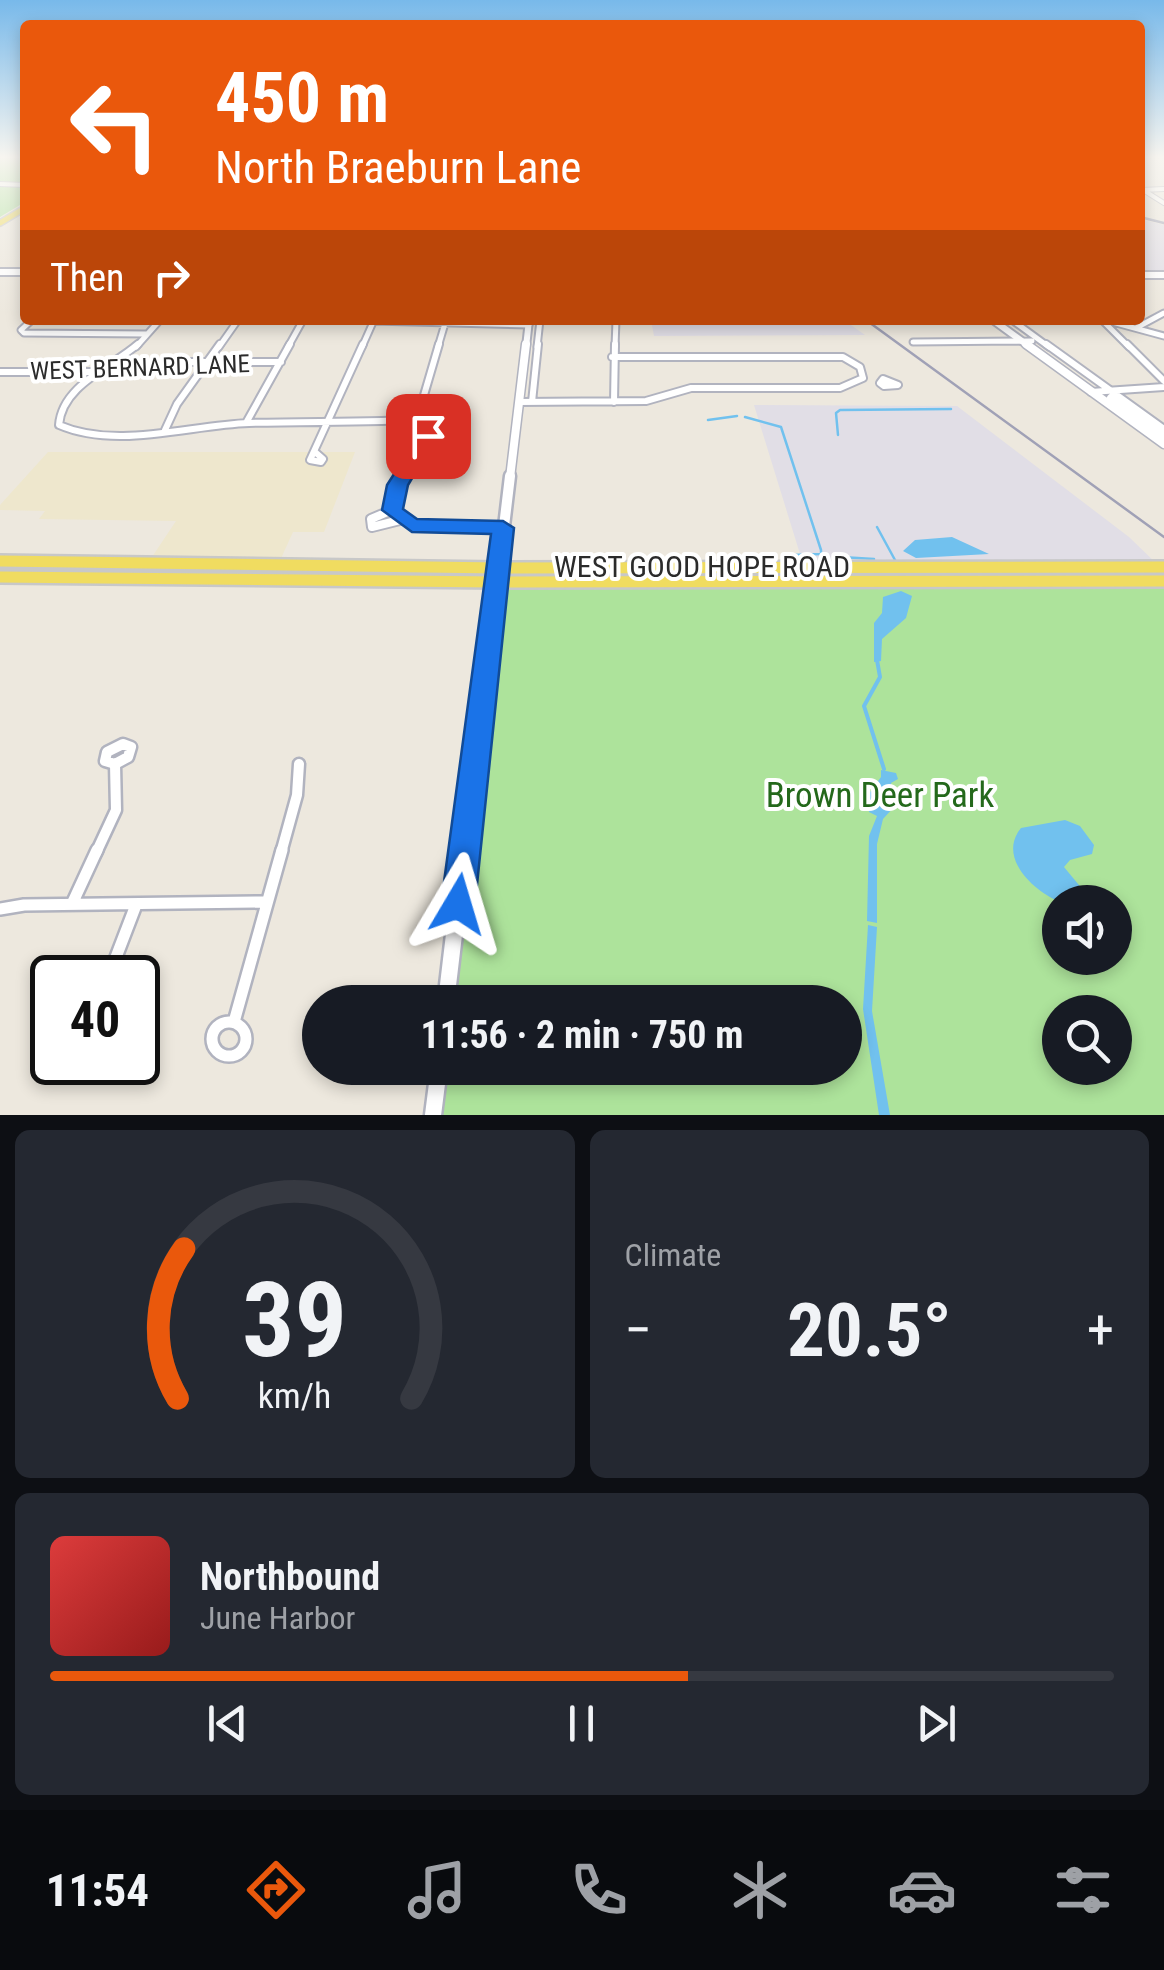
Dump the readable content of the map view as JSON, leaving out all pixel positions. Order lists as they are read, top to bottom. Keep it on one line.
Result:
{"streets":{"main road":["WEST GOOD HOPE ROAD"],"street":["WEST BERNARD LANE"]},"parks":["Brown Deer Park"],"page":{"turn":["450 m","North Braeburn Lane"],"then":"Then","limit":"40","trip":"11:56 · 2 min · 750 m","tile":"Climate","heat":["−","20.5°","+"],"song":["Northbound","June Harbor"],"tabs":"11:54","gauge":["39","km/h"]}}
